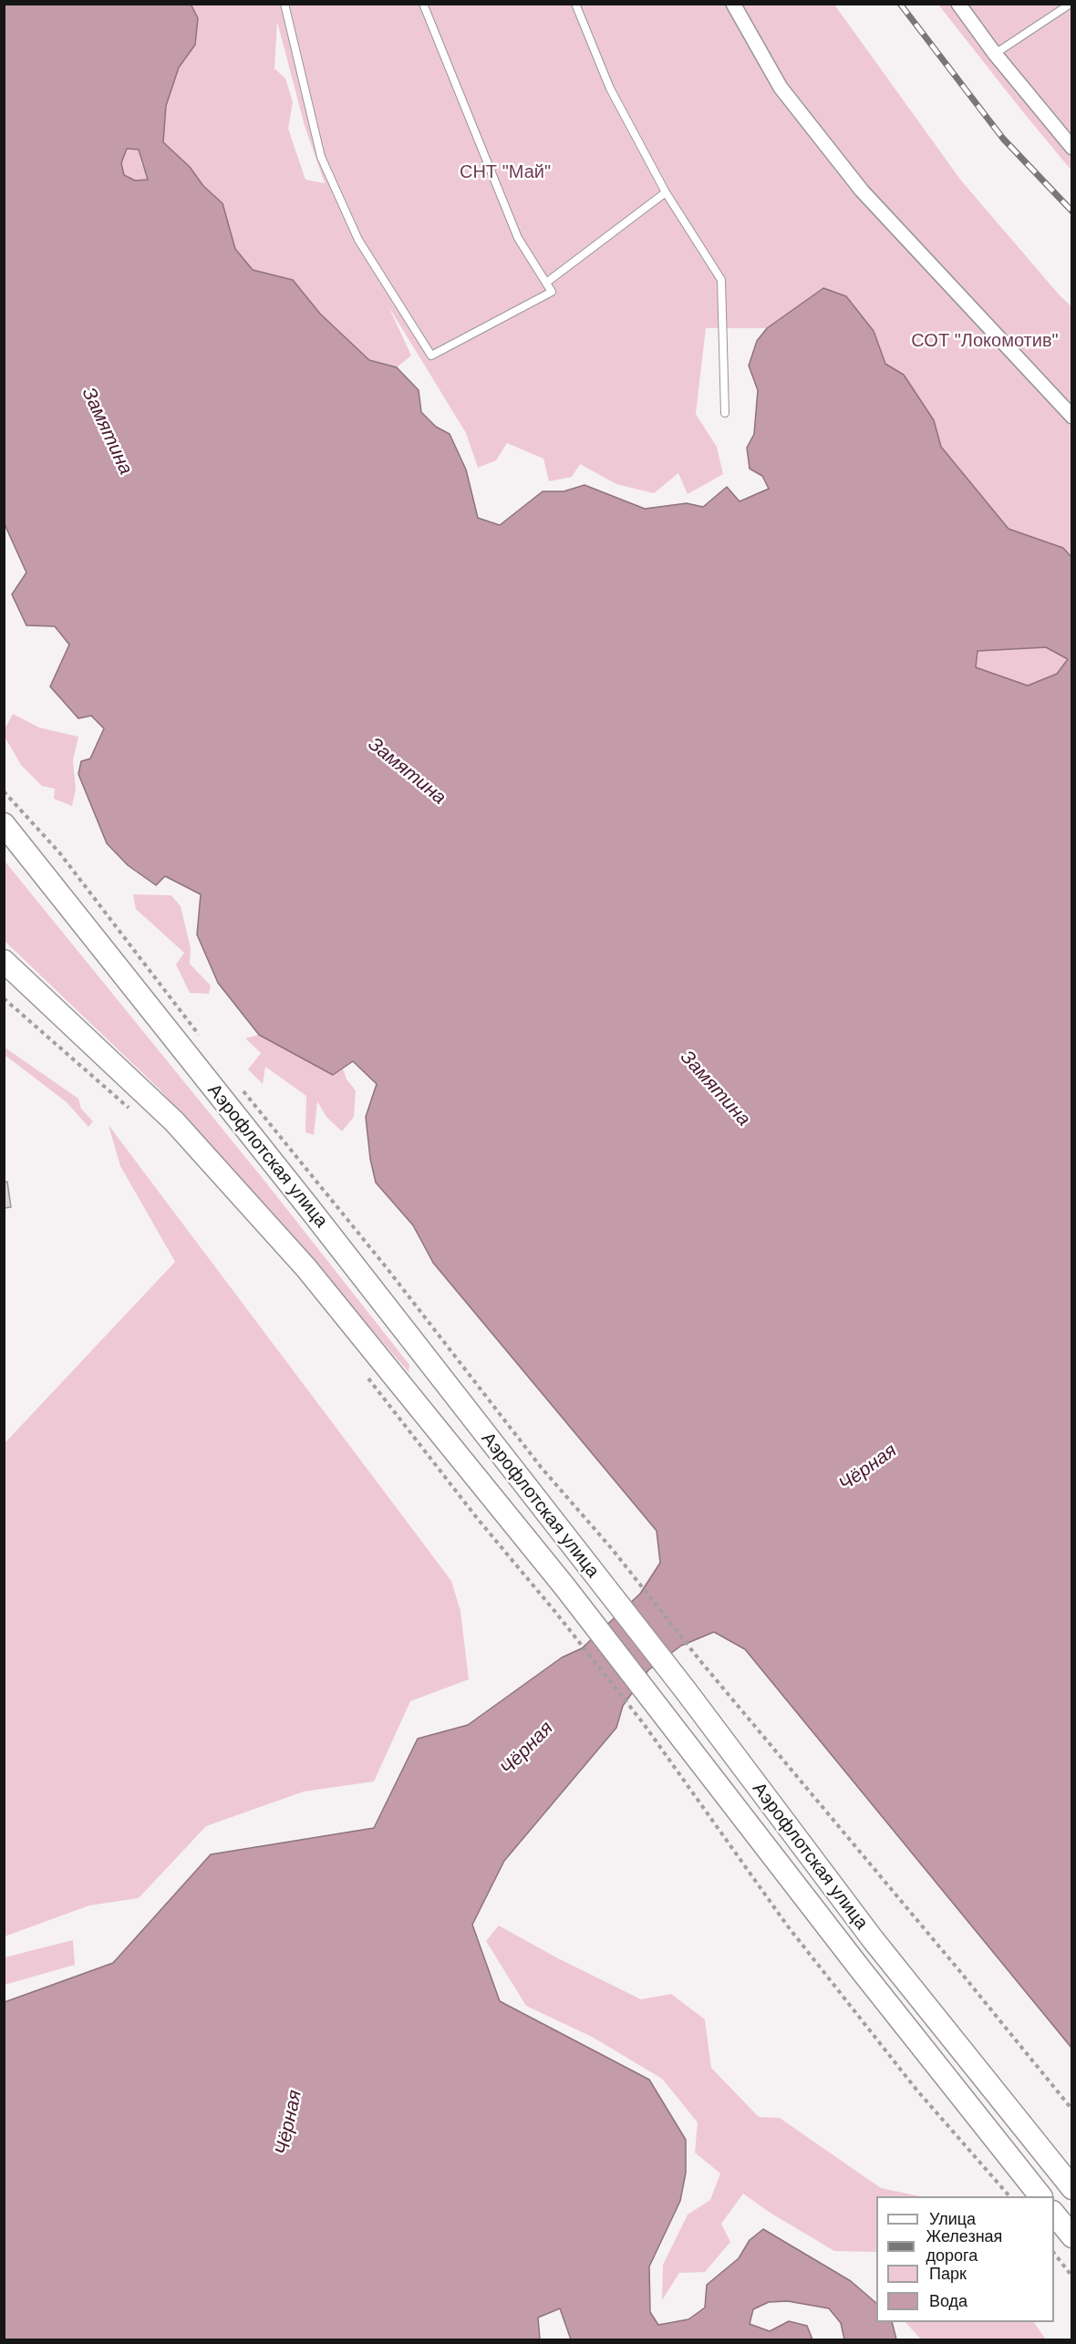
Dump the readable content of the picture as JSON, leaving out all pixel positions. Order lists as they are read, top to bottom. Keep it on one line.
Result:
{"streets":{"main road":["Аэрофлотская улица"]},"water":["Замятина","Чёрная"],"parks":["СНТ \"Май\"","СОТ \"Локомотив\""],"legend":["Улица","Железная дорога","Парк","Вода"]}
